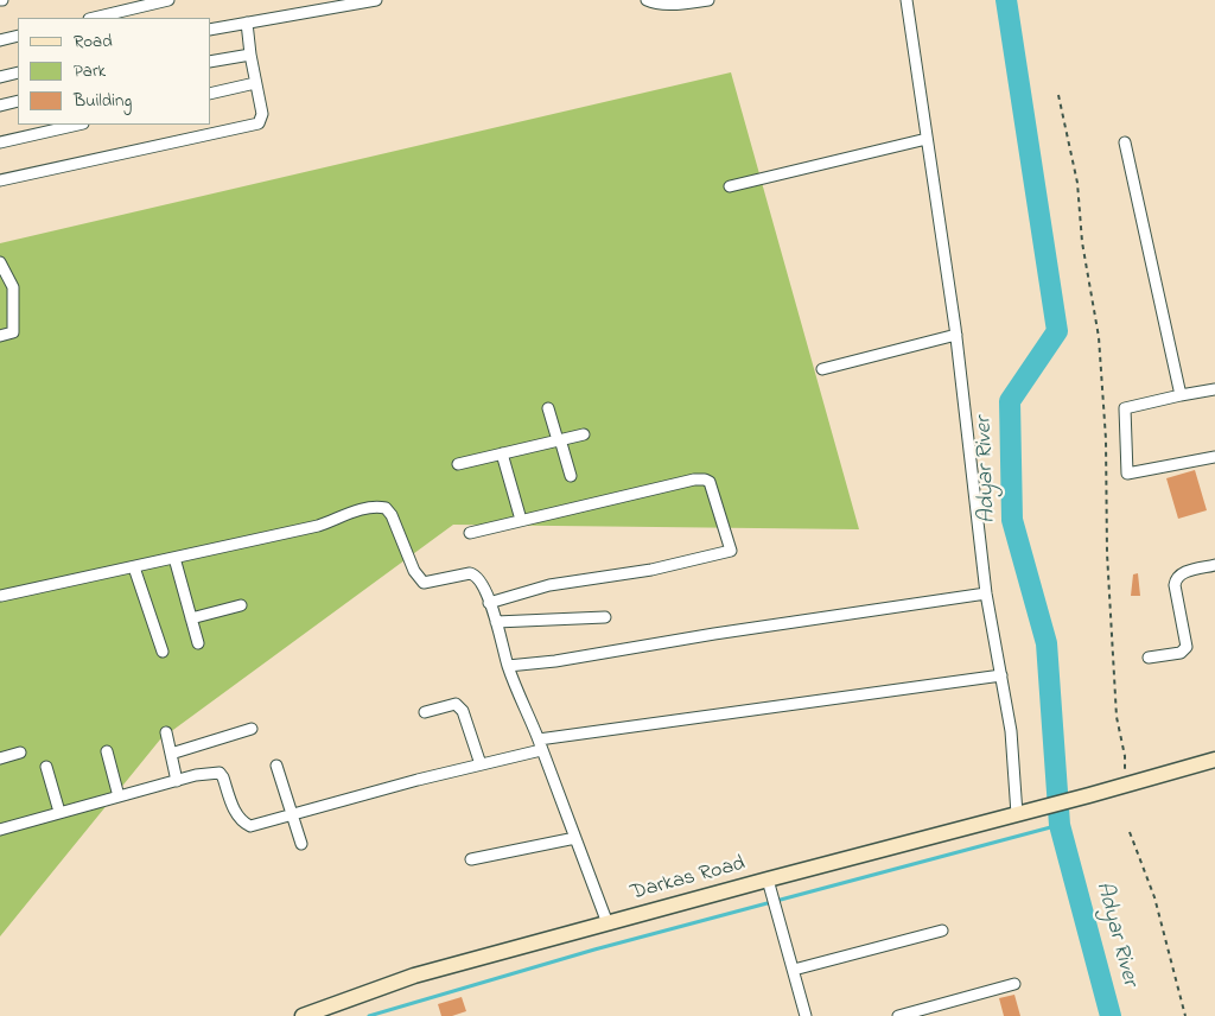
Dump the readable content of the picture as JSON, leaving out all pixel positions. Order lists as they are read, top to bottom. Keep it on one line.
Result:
{"streets":{"main road":["Darkas Road"]},"water":["Adyar River"],"legend":["Road","Park","Building"]}
